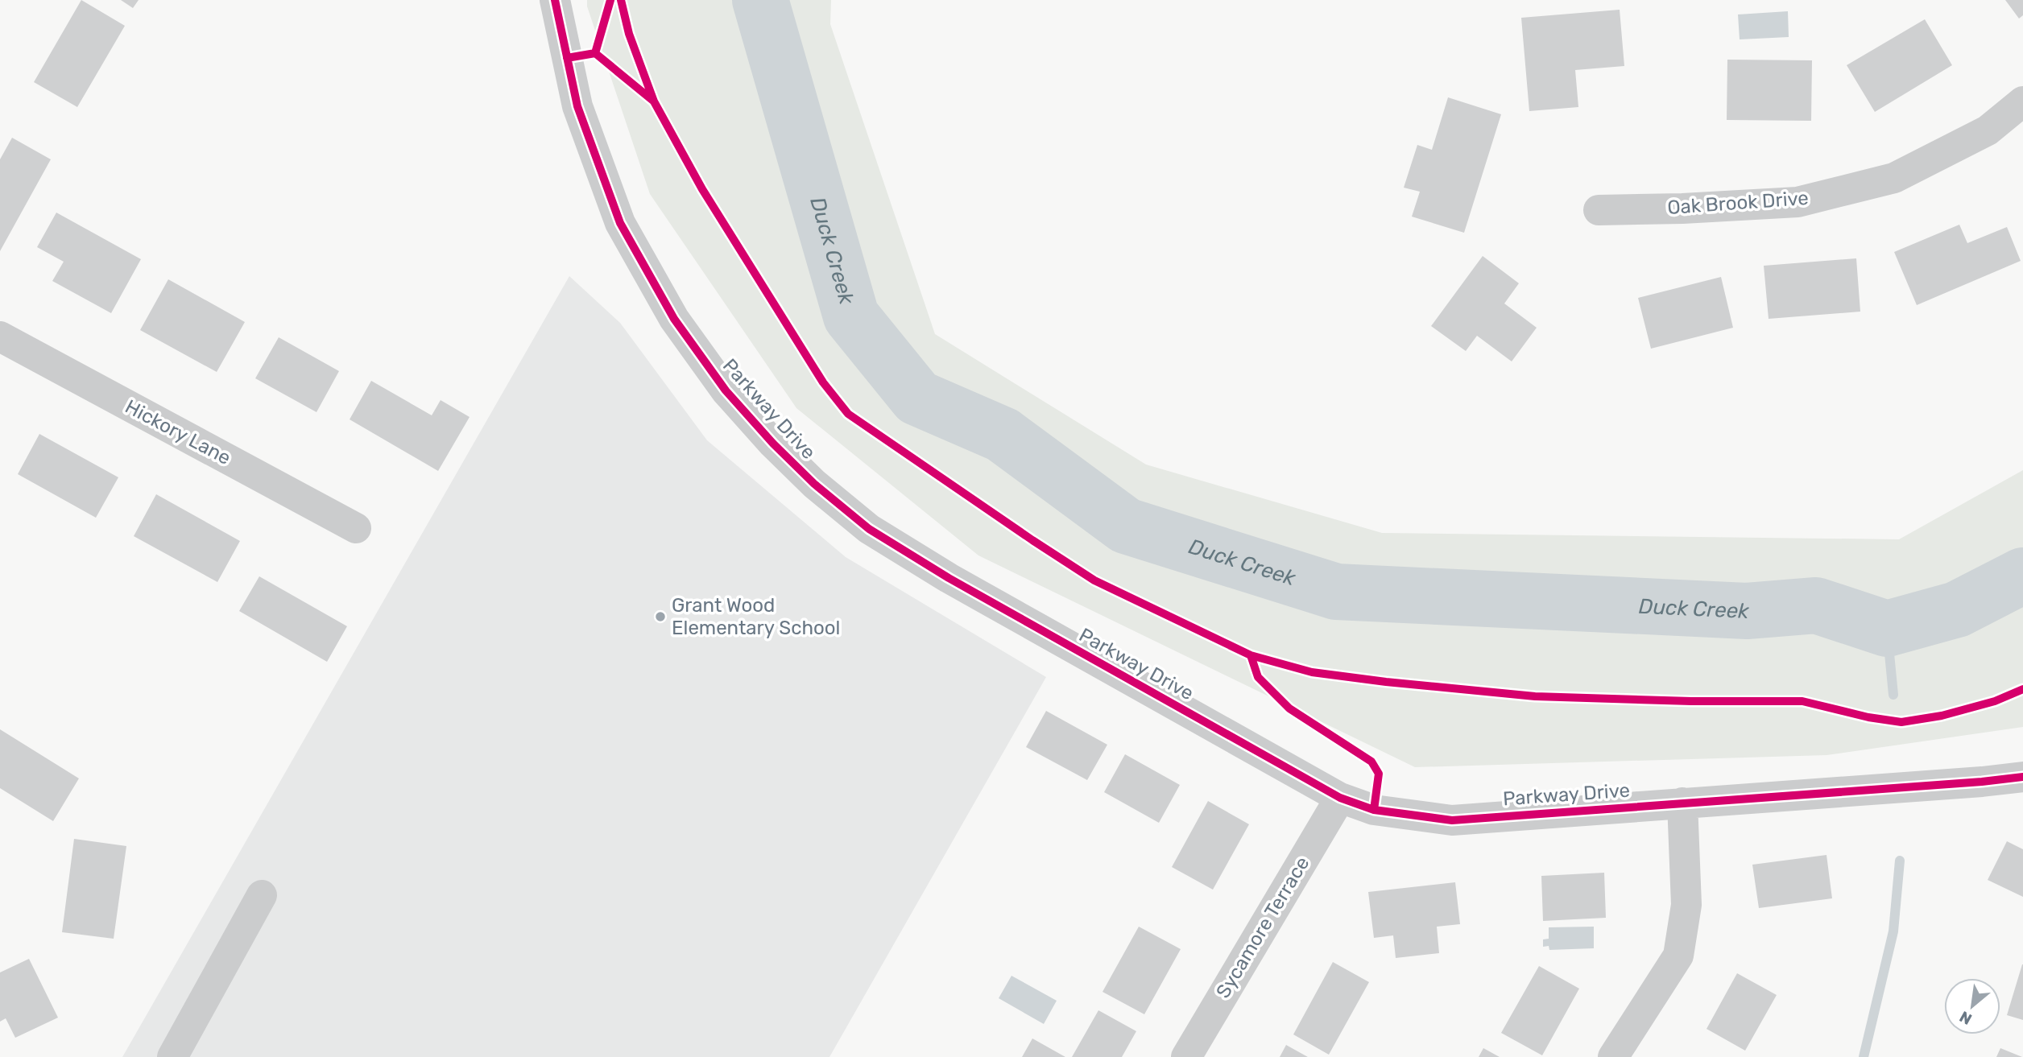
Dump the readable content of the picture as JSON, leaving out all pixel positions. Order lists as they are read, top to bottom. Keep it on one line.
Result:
{"streets":{"street":["Oak Brook Drive","Parkway Drive","Hickory Lane","Sycamore Terrace"]},"crossings":[["Parkway Drive","Sycamore Terrace"]],"water":["Duck Creek"],"places":["Grant Wood Elementary School"],"north":"bottom left"}
